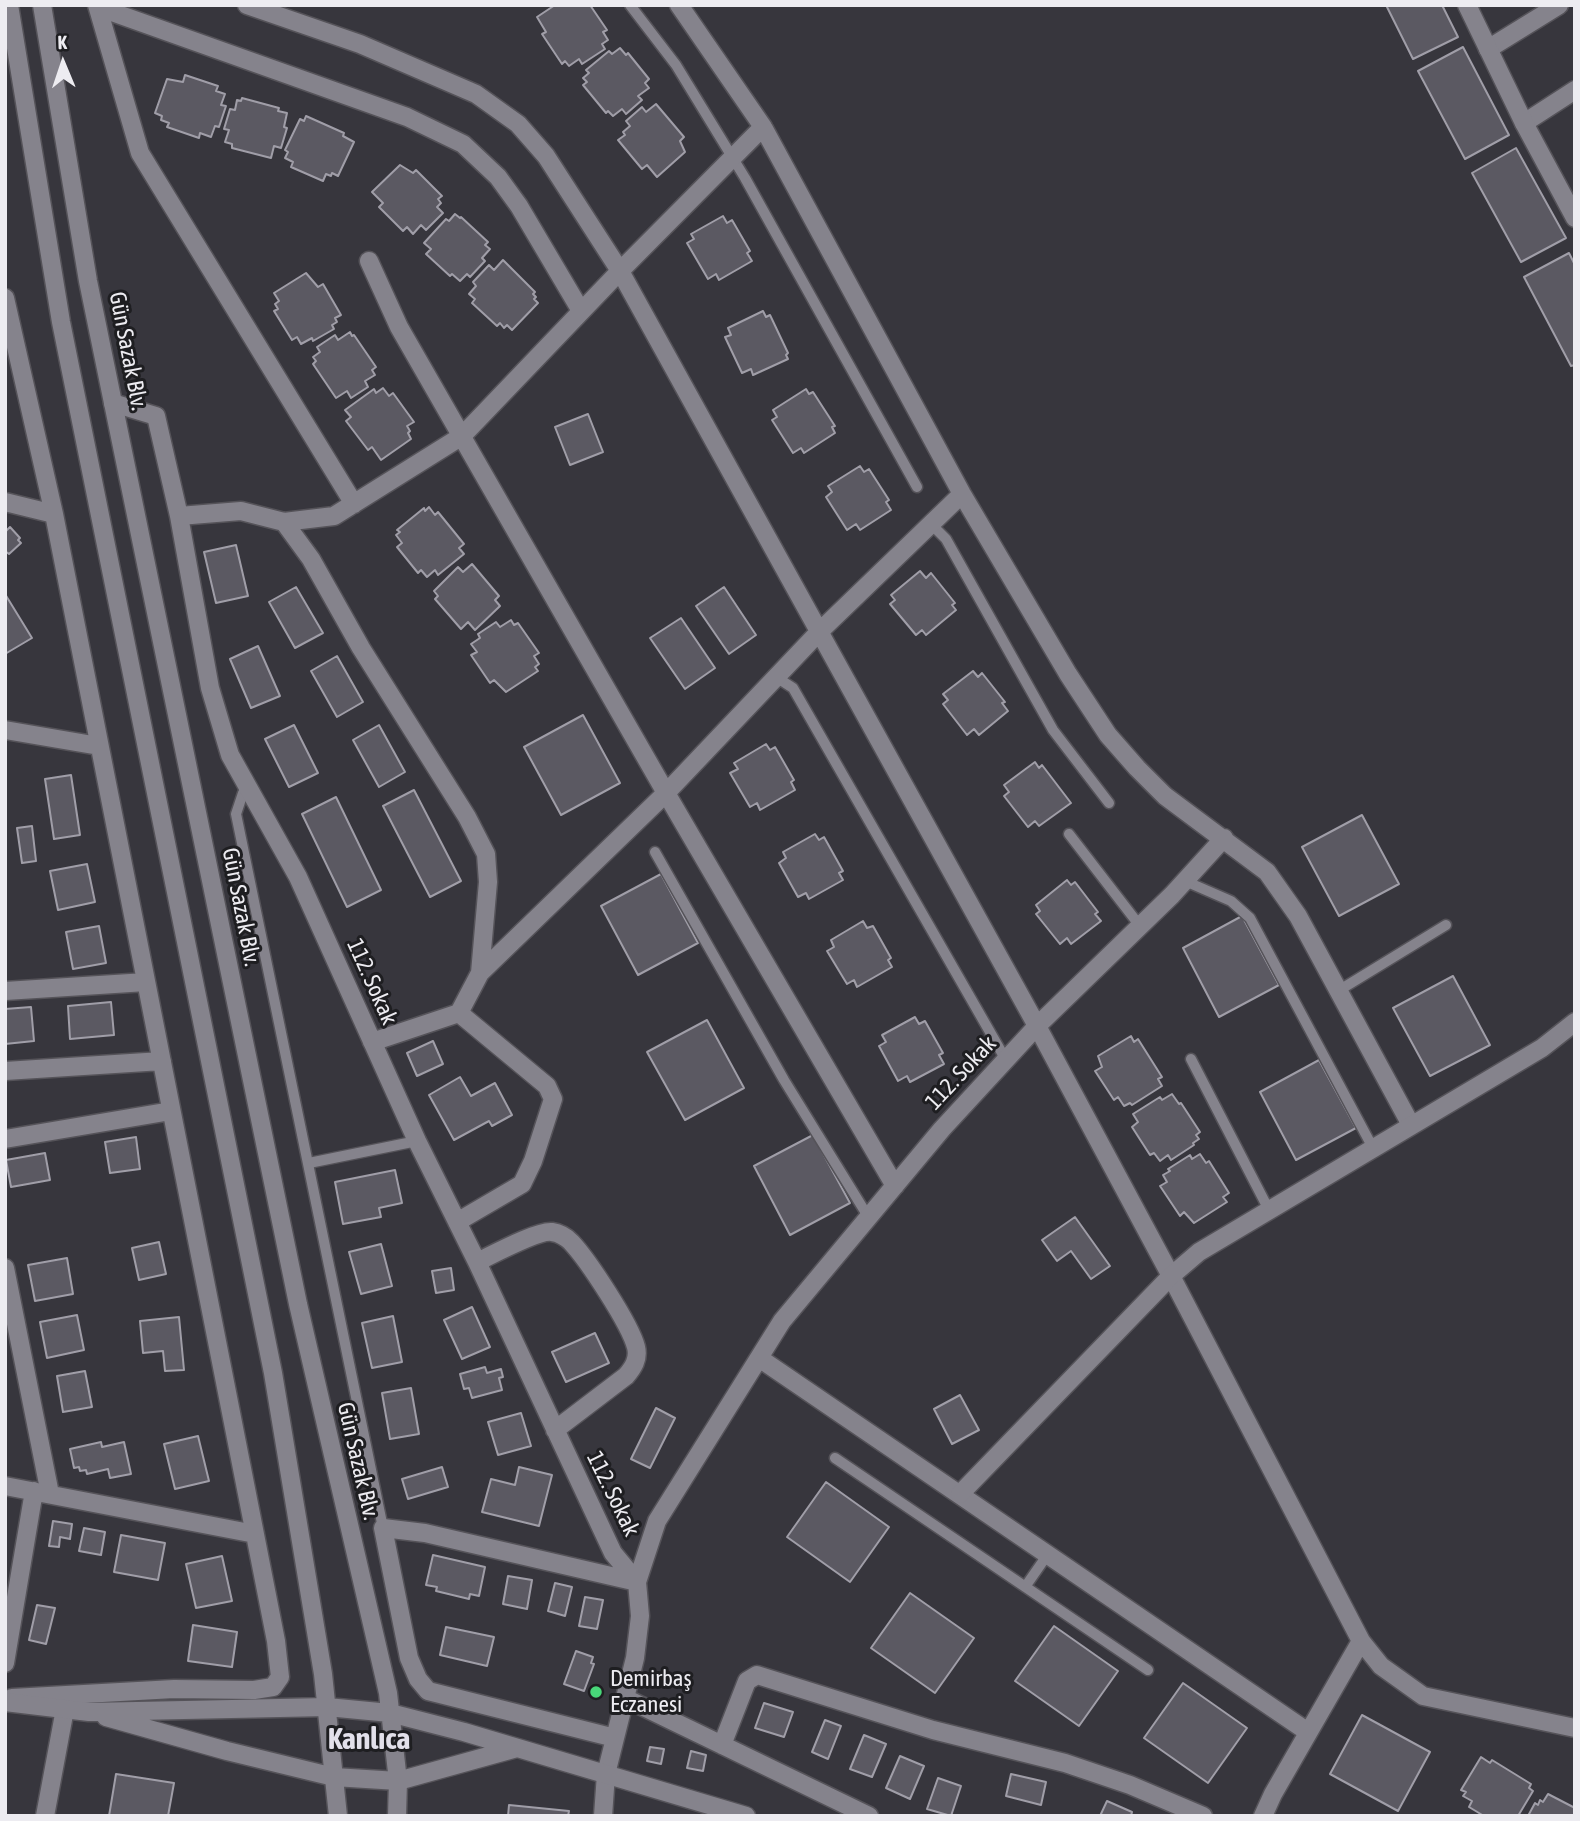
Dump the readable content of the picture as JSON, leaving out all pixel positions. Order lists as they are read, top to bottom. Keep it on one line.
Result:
{"streets":{"street":["Gün Sazak Blv.","112. Sokak"]},"crossings":[["Gün Sazak Blv.","112. Sokak"]],"districts":["Kanlıca"],"places":["Demirbaş Eczanesi"],"north":"top"}
